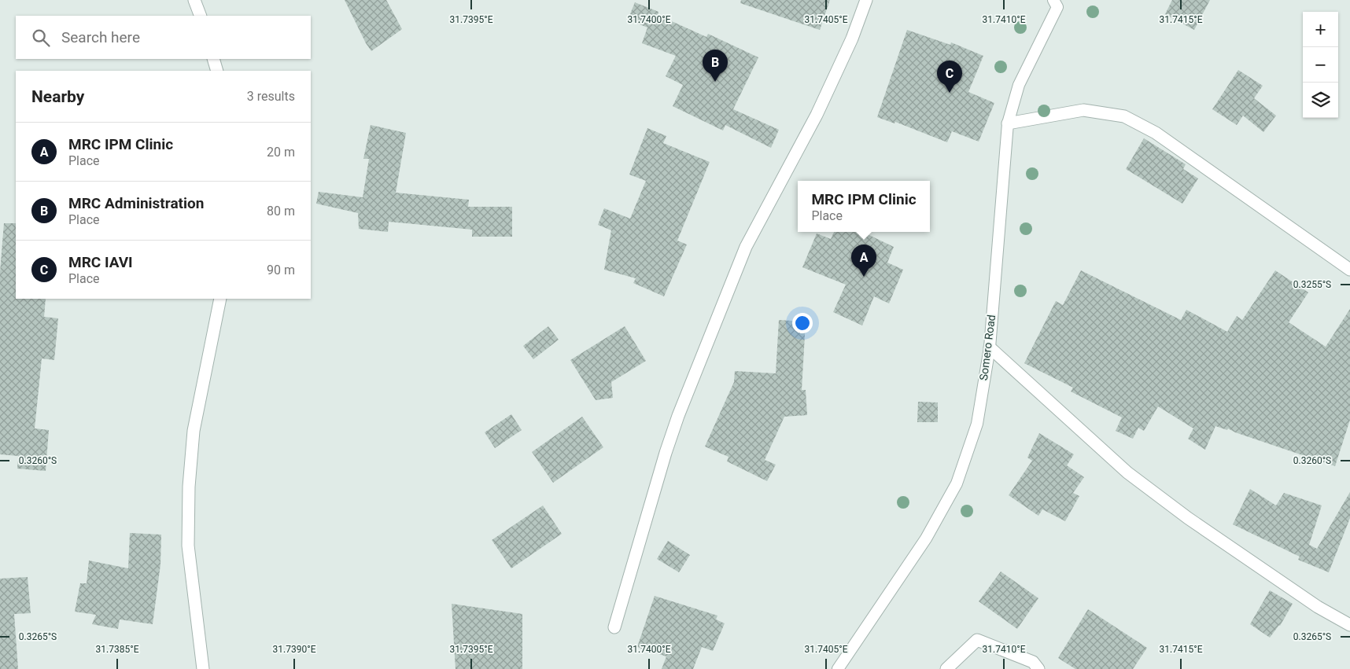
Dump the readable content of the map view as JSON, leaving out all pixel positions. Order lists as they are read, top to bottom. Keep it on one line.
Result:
{"streets":{"lane":["Somero Road"]},"page":{"map_buttons":["+","−"],"search":"Search here","pins":["B","C","A"],"heading":["Nearby","3 results"],"list":[{"mark":"A","name":"MRC IPM Clinic","note":"Place","value":"20 m"},{"mark":"B","name":"MRC Administration","note":"Place","value":"80 m"},{"mark":"C","name":"MRC IAVI","note":"Place","value":"90 m"}],"popup":["MRC IPM Clinic","Place"]},"coordinates":["31.7395°E","31.7400°E","31.7405°E","31.7410°E","31.7415°E","0.3255°S","0.3260°S","0.3265°S","31.7385°E","31.7390°E"]}
